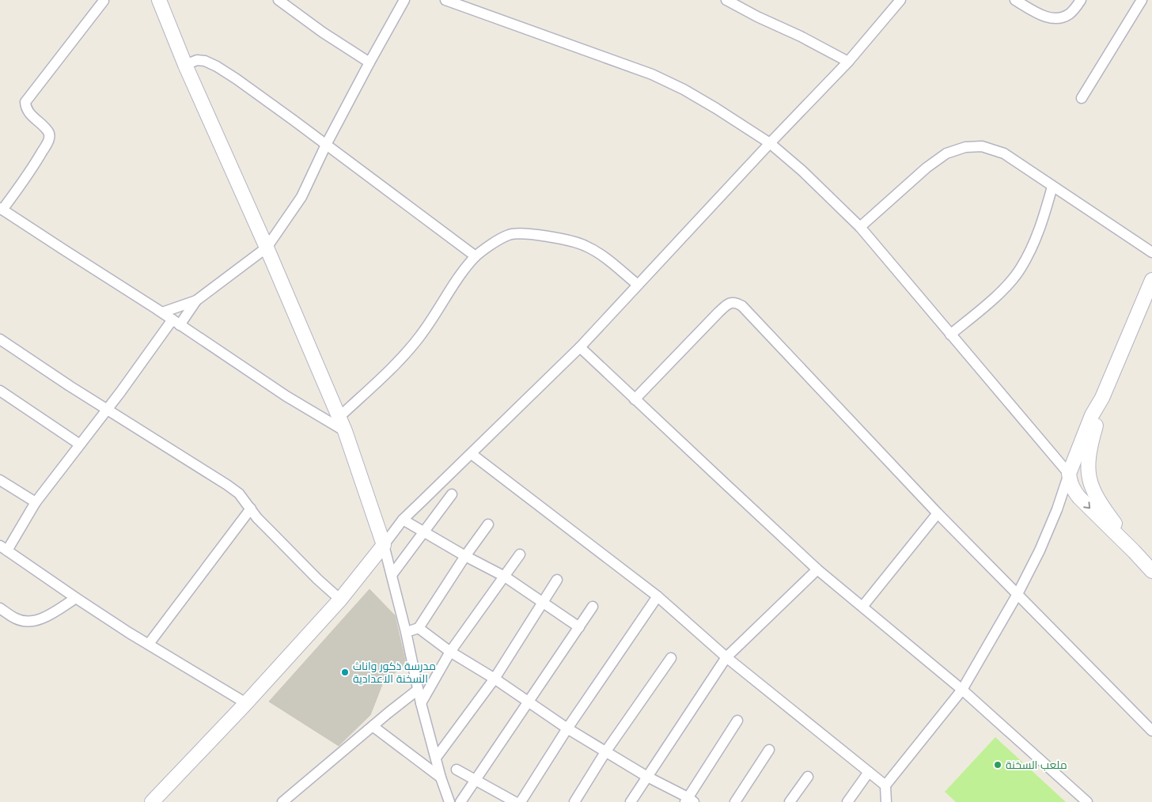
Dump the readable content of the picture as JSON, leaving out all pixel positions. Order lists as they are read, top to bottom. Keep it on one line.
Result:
{"places":["مدرسة ذكور واناث السخنة الاعدادية","ملعب السخنة"]}
